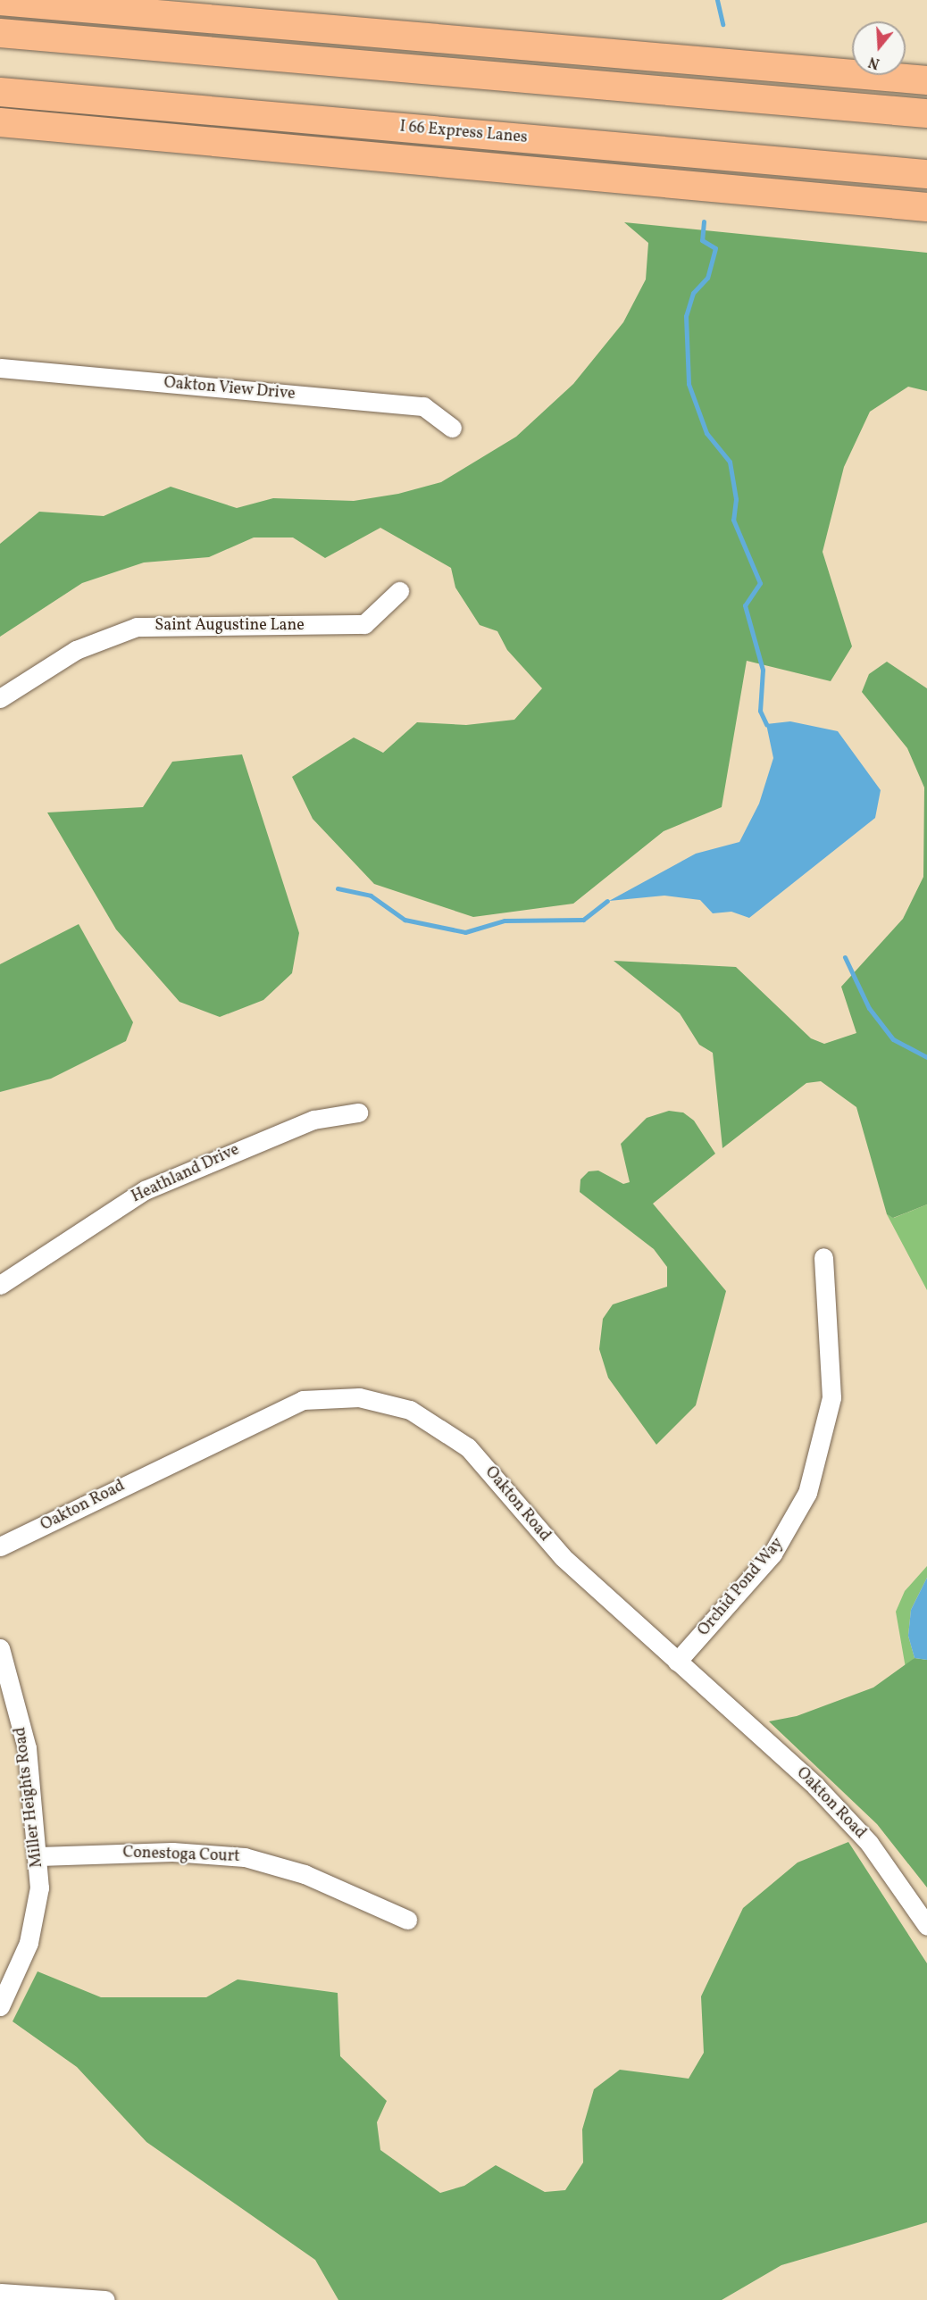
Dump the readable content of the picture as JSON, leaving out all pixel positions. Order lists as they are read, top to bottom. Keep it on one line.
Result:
{"streets":{"highway":["I 66 Express Lanes"],"street":["Oakton View Drive","Saint Augustine Lane","Heathland Drive","Oakton Road","Orchid Pond Way","Miller Heights Road","Conestoga Court"]},"crossings":[["Oakton Road","Orchid Pond Way"],["Miller Heights Road","Conestoga Court"]],"north":"bottom"}
